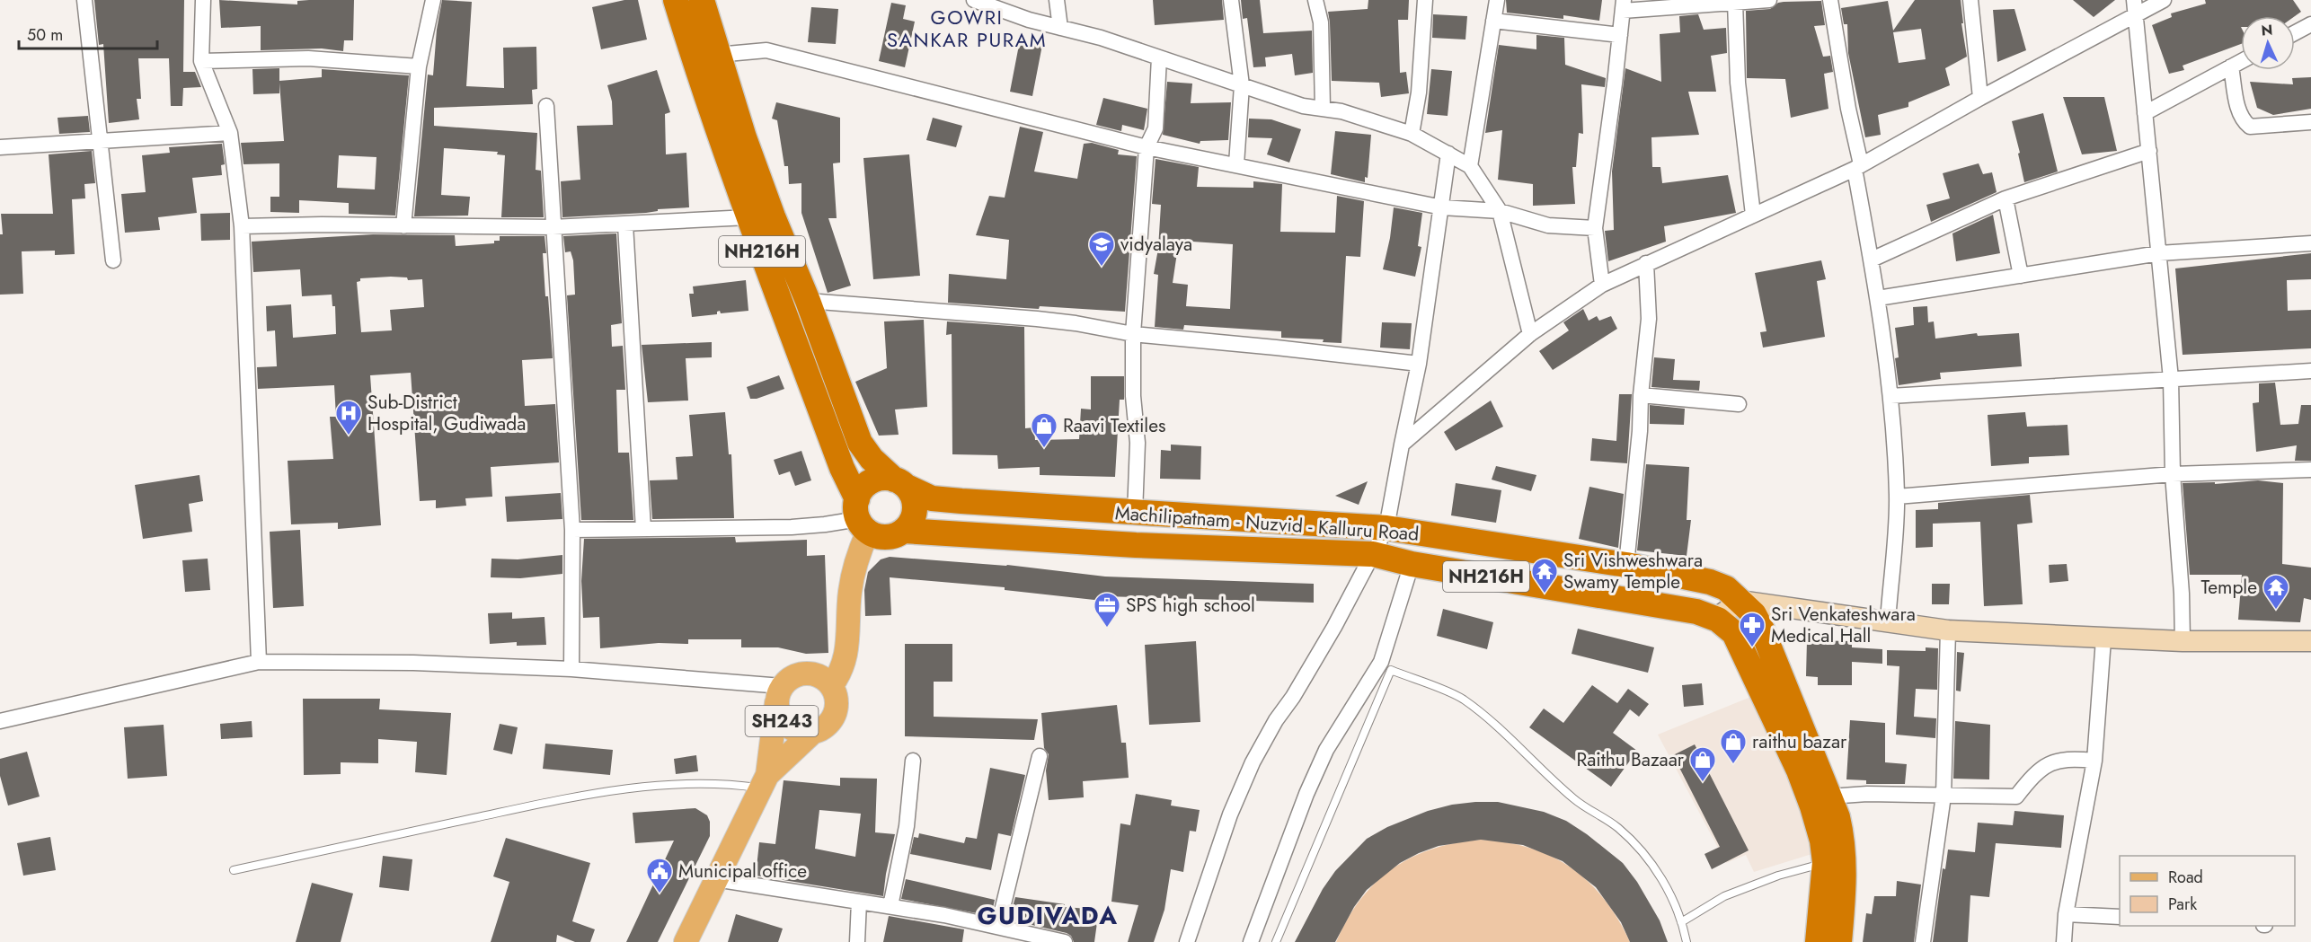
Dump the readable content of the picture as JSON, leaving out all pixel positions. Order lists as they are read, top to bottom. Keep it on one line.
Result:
{"streets":{"highway":["NH216H","Machilipatnam - Nuzvid - Kalluru Road"],"main road":["SH243"]},"crossings":[["NH216H","Machilipatnam - Nuzvid - Kalluru Road"],["NH216H","SH243"],["Machilipatnam - Nuzvid - Kalluru Road","SH243"]],"districts":["GOWRI SANKAR PURAM","GUDIVADA"],"places":{"school or university":["vidyalaya"],"hospital":["Sub-District Hospital, Gudiwada"],"shop":["Raavi Textiles","raithu bazar","Raithu Bazaar"],"temple":["Sri Vishweshwara Swamy Temple","Temple"],"office":["SPS high school"],"pharmacy":["Sri Venkateshwara Medical Hall"],"public building":["Municipal office"]},"legend":["Road","Park"],"scale_bar":"50 m","north":"top"}
